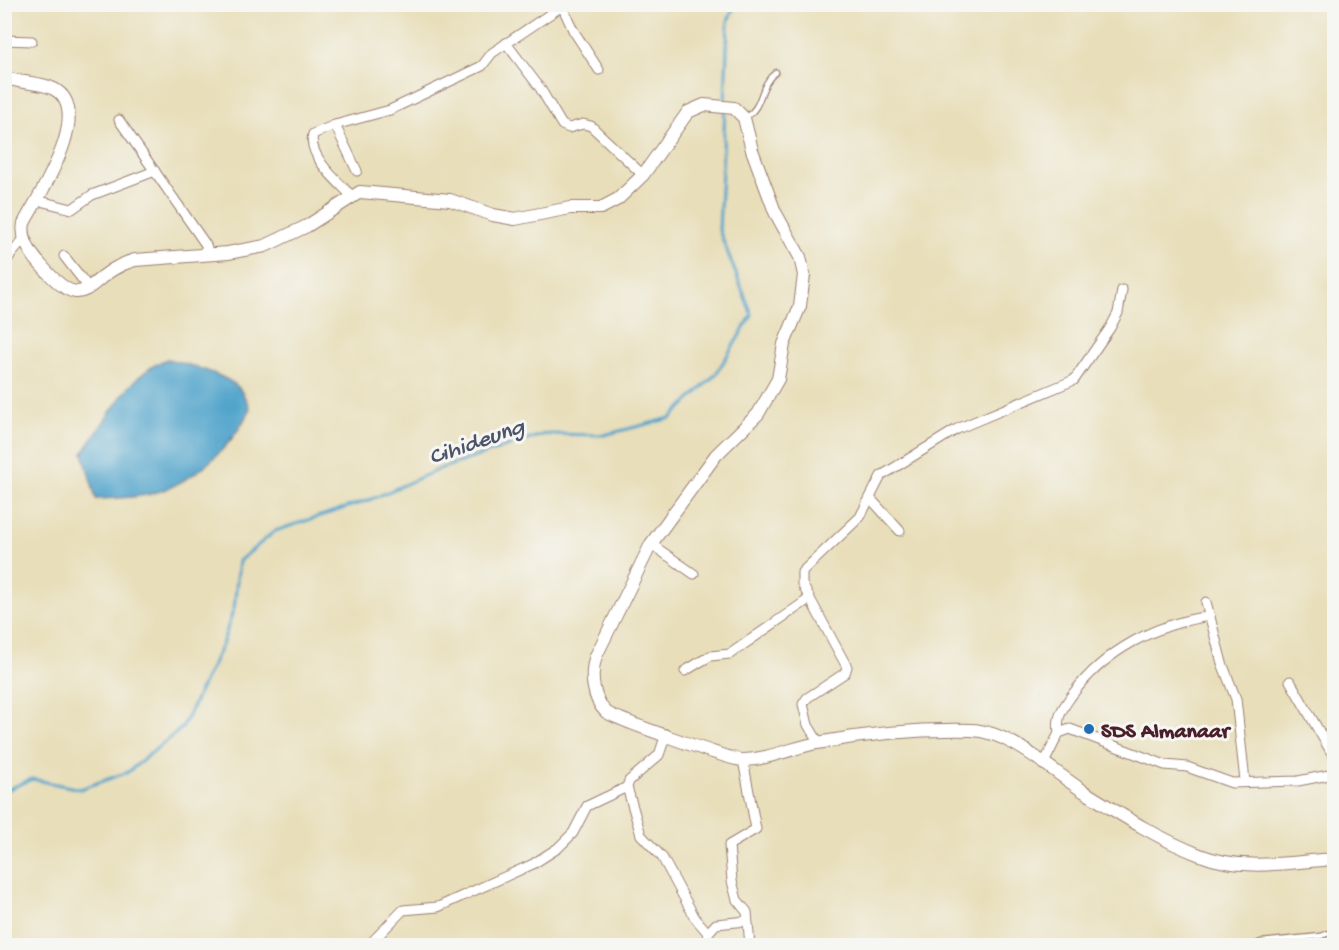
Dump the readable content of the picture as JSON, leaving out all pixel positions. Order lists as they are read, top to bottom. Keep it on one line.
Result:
{"water":["Cihideung"],"places":["SDS Almanaar"]}
